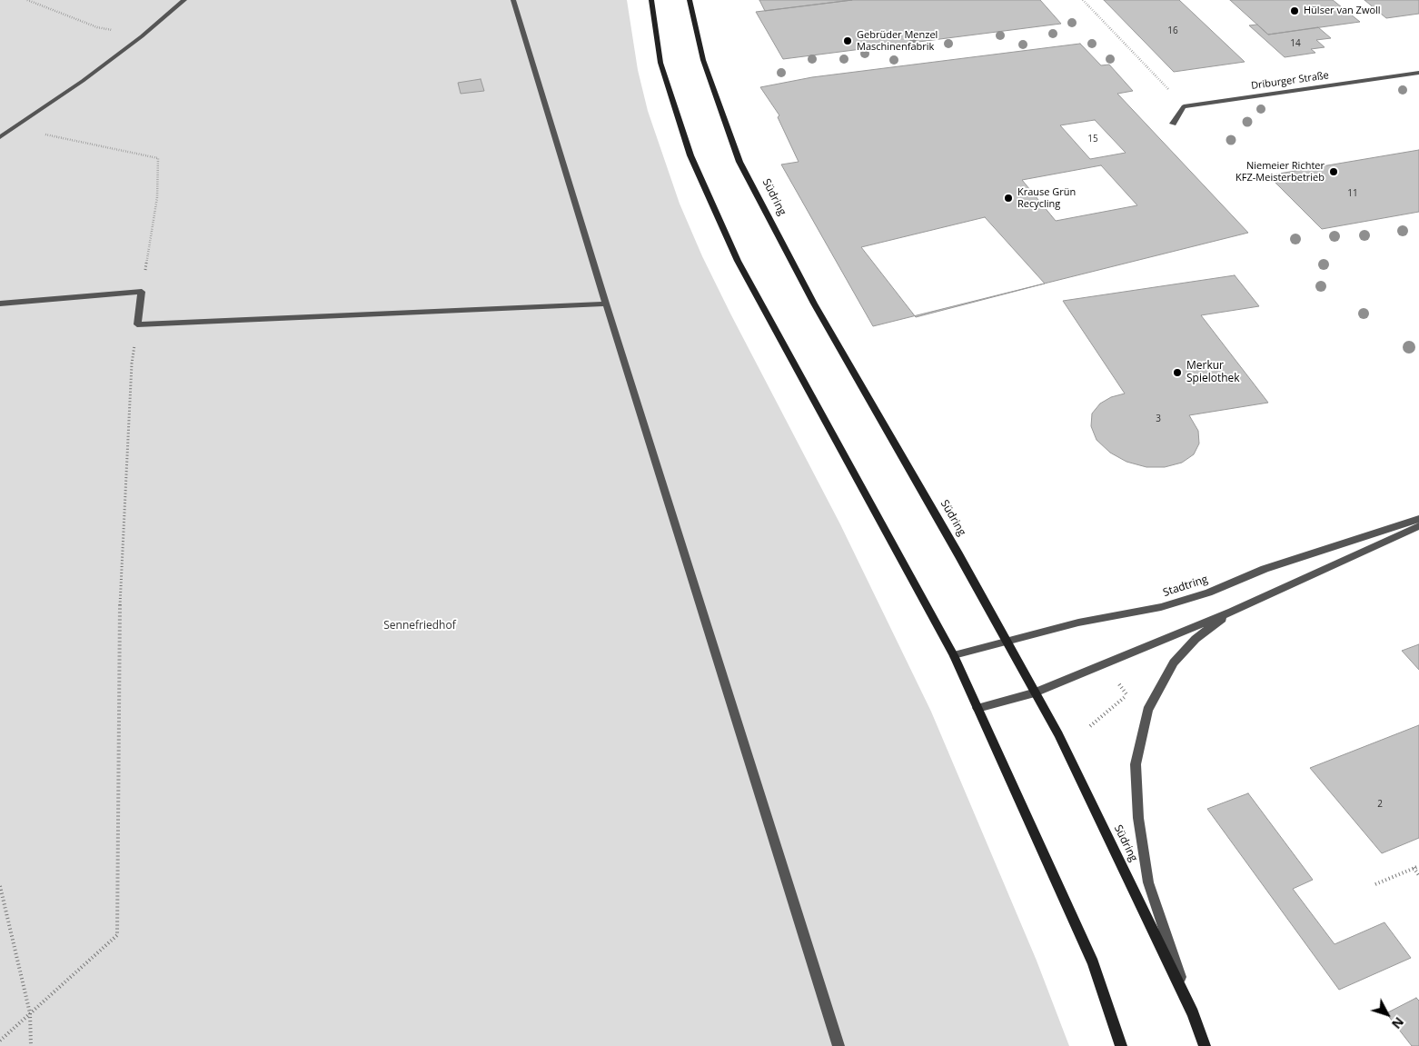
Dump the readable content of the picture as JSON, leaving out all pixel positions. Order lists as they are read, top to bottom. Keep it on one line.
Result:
{"streets":{"main road":["Südring"],"street":["Driburger Straße","Stadtring"]},"crossings":[["Südring","Stadtring"]],"parks":["Sennefriedhof"],"places":["Hülser van Zwoll","Gebrüder Menzel Maschinenfabrik","Niemeier Richter KFZ-Meisterbetrieb","Krause Grün Recycling","Merkur Spielothek"],"house_numbers":["16","14","15","11","3","2"],"north":"bottom right"}
